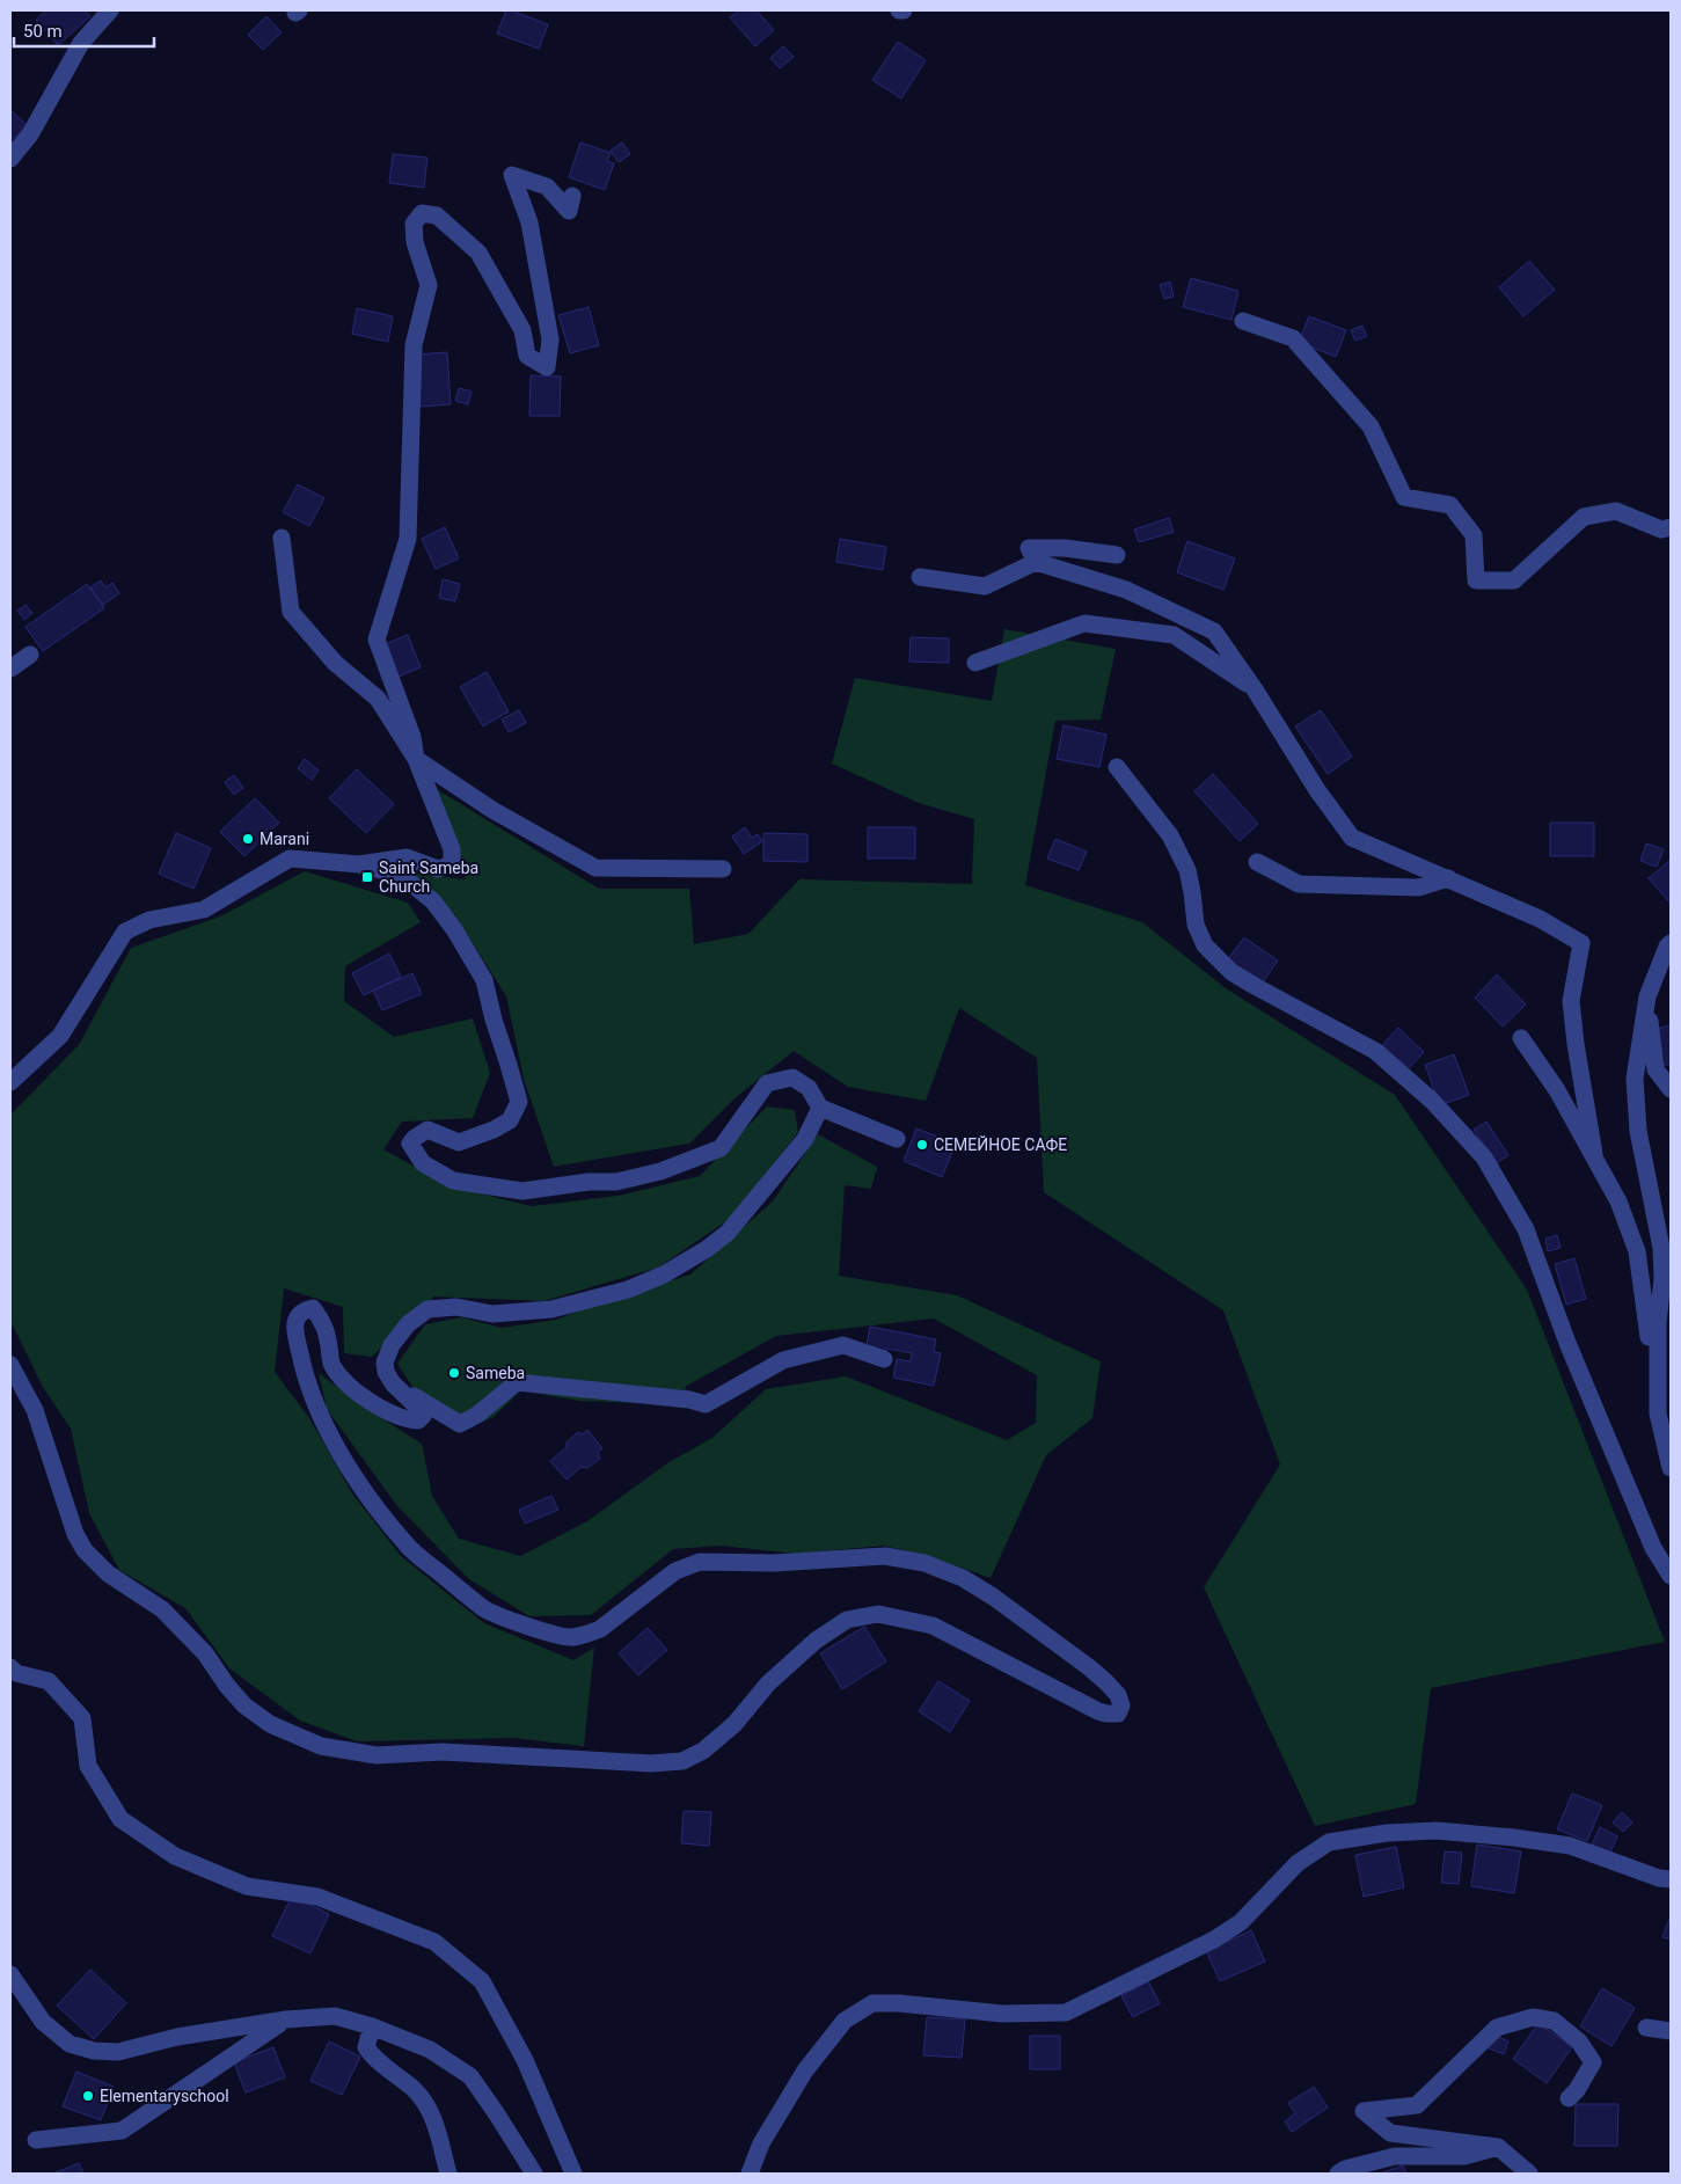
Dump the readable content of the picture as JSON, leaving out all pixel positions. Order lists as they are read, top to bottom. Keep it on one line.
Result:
{"places":{"other":["Marani","СЕМЕЙНОЕ САФЕ","Sameba","Elementaryschool"],"transit":["Saint Sameba Church"]},"scale_bar":"50 m"}
